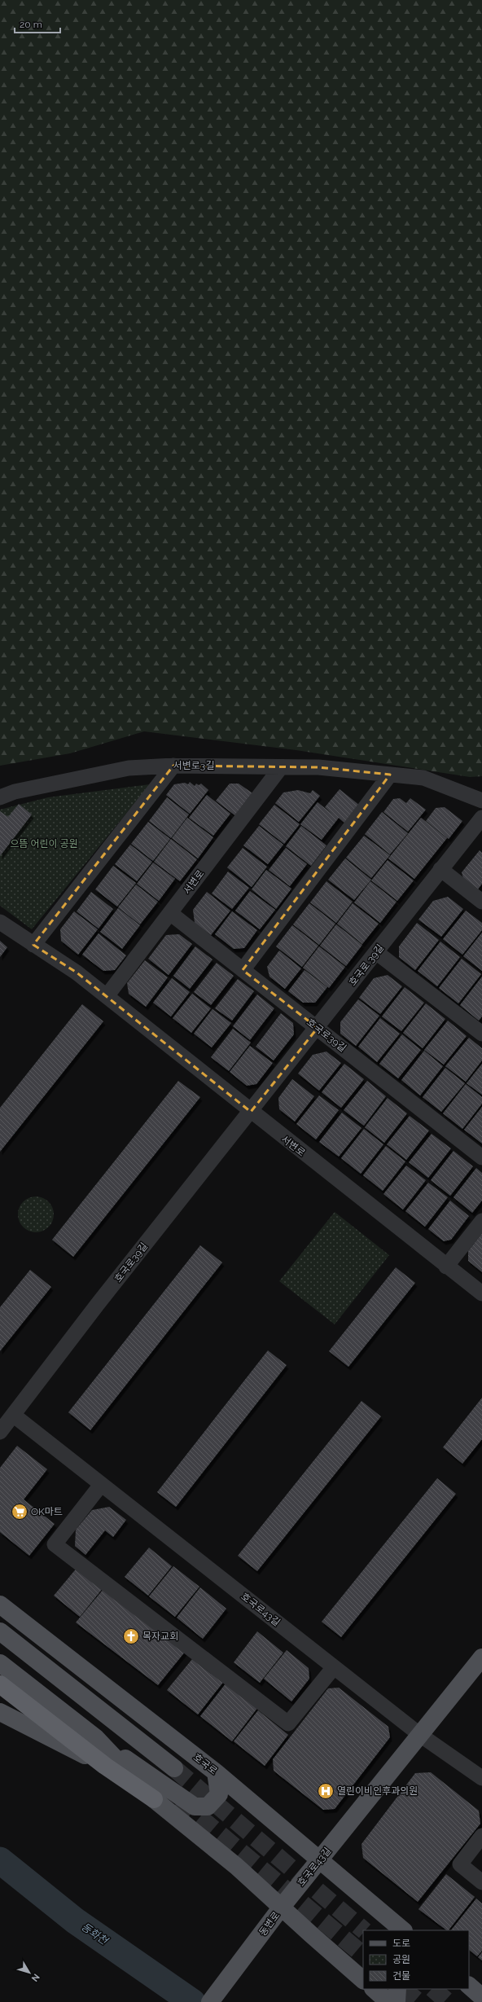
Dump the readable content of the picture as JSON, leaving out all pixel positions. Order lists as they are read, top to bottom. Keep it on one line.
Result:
{"streets":{"main road":["호국로43길","호국로","동변로"],"street":["서변로3길","서변로","호국로 39길","호국로39길"]},"crossings":[["서변로3길","서변로"],["서변로","호국로 39길"],["서변로","호국로39길"],["호국로 39길","호국로39길"],["호국로43길","호국로"],["호국로43길","동변로"]],"water":["동화천"],"parks":["으뜸 어린이 공원"],"places":{"supermarket":["OK마트"],"church":["목자교회"],"hospital":["열린이비인후과의원"]},"legend":["도로","공원","건물"],"scale_bar":"20 m","north":"bottom right"}
